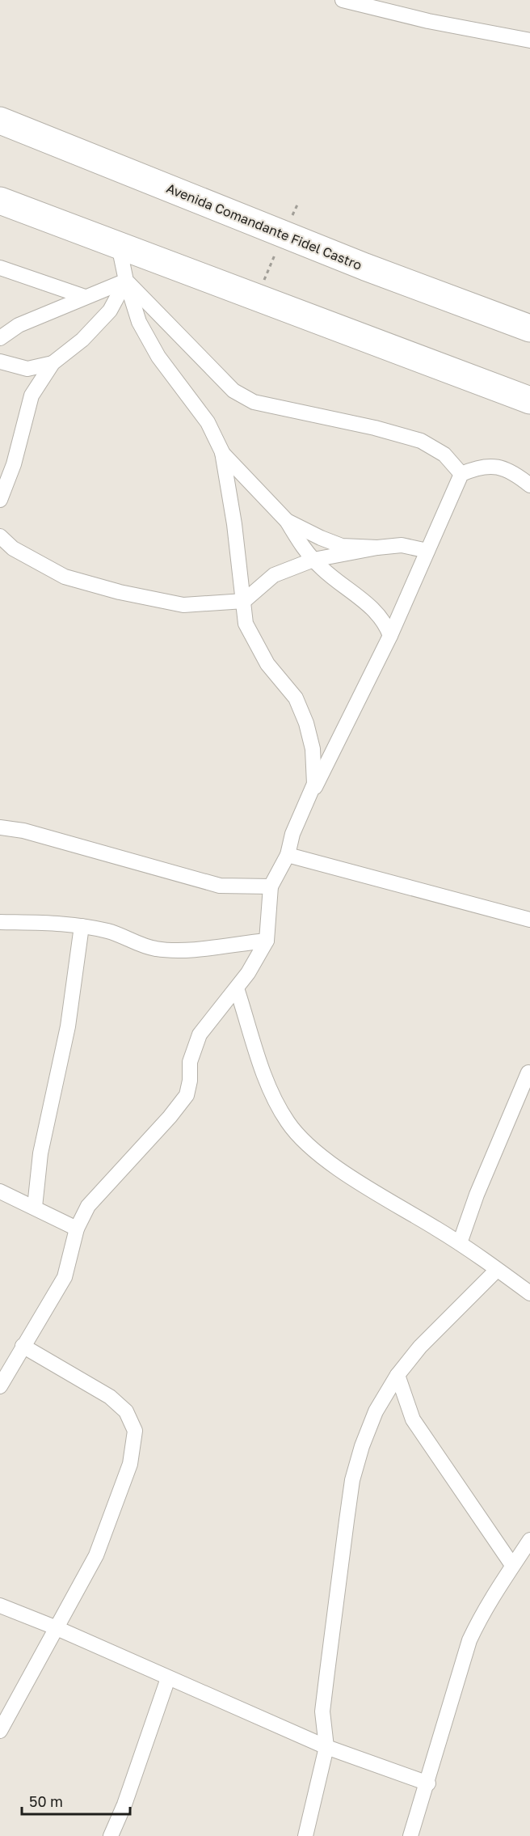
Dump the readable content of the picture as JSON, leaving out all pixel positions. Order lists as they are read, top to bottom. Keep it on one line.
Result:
{"streets":{"highway":["Avenida Comandante Fidel Castro"]},"scale_bar":"50 m"}
